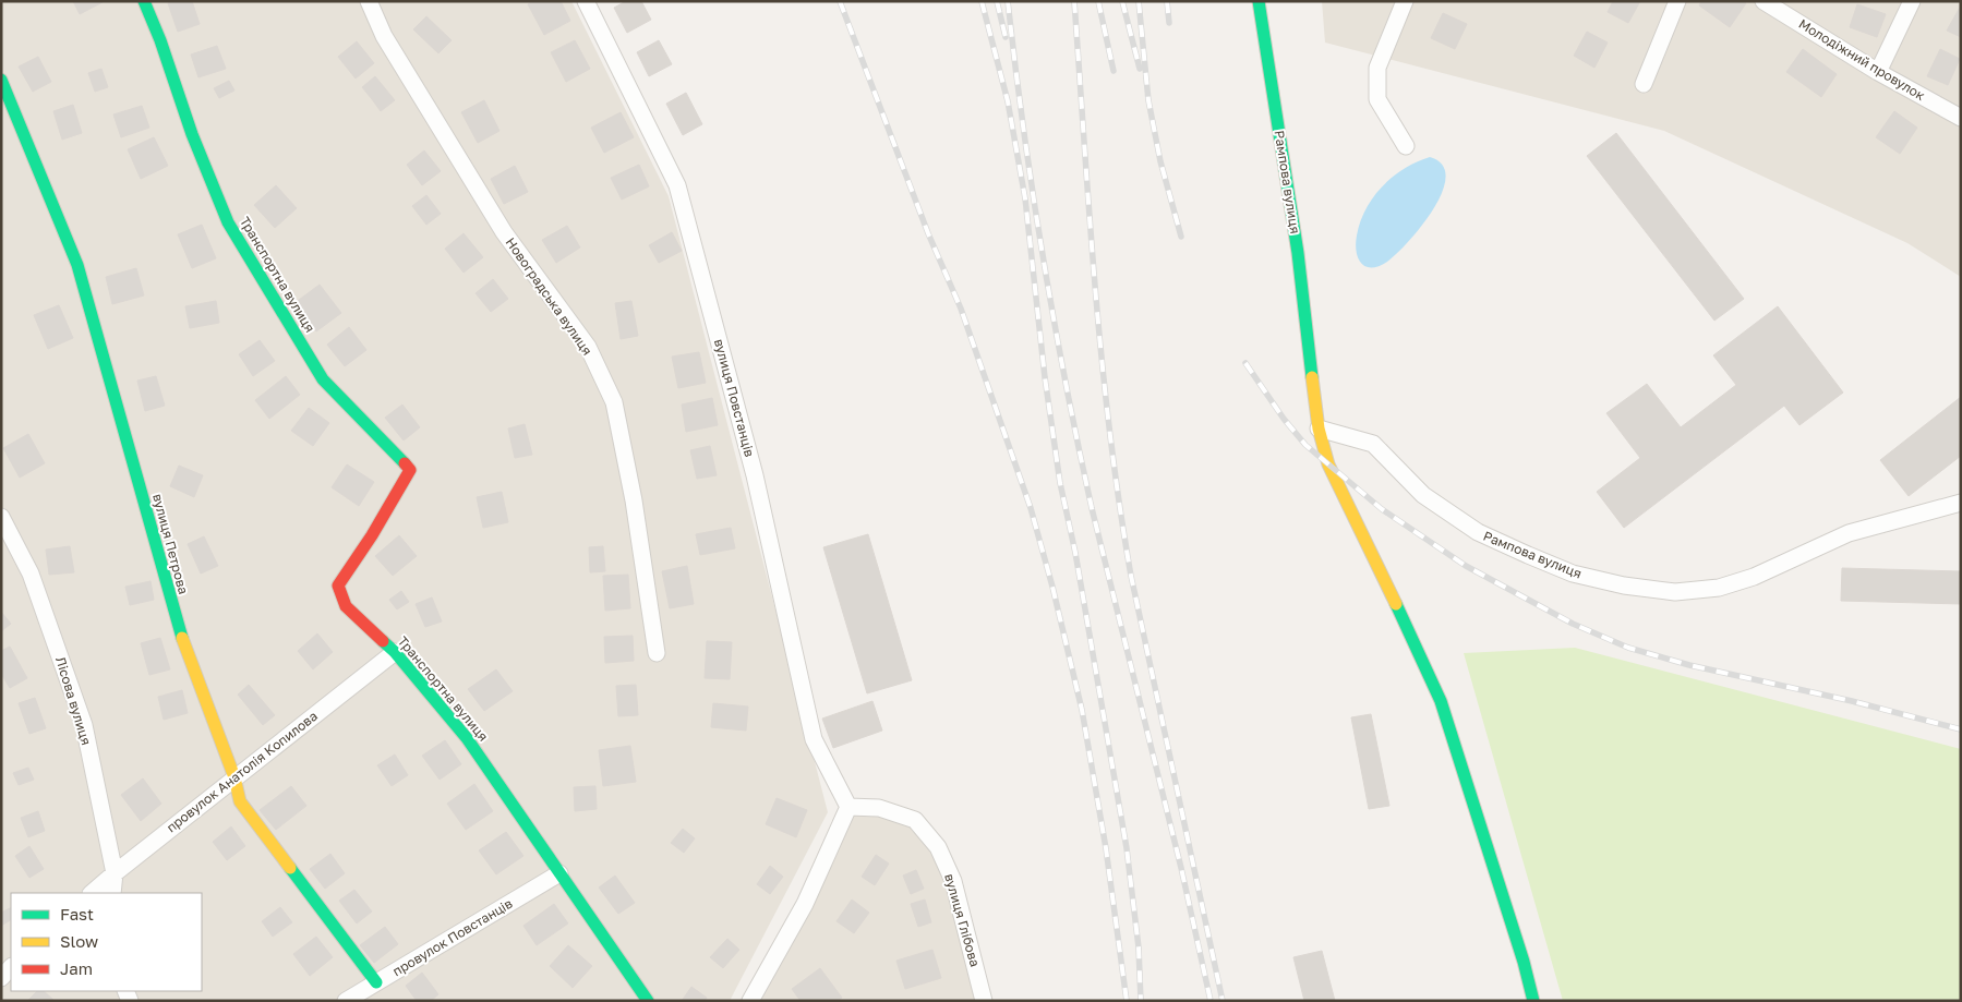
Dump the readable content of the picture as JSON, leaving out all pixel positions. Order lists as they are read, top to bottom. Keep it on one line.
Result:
{"streets":{"street":["Молодіжний провулок","Рампова вулиця","Транспортна вулиця","Новоградська вулиця","вулиця Повстанців","вулиця Петрова","Лісова вулиця","провулок Анатолія Копилова","вулиця Глібова","провулок Повстанців"]},"crossings":[["Транспортна вулиця","провулок Анатолія Копилова"],["Транспортна вулиця","провулок Повстанців"],["вулиця Повстанців","вулиця Глібова"],["вулиця Петрова","провулок Анатолія Копилова"],["вулиця Петрова","провулок Повстанців"],["Лісова вулиця","провулок Анатолія Копилова"]],"legend":["Fast","Slow","Jam"]}
